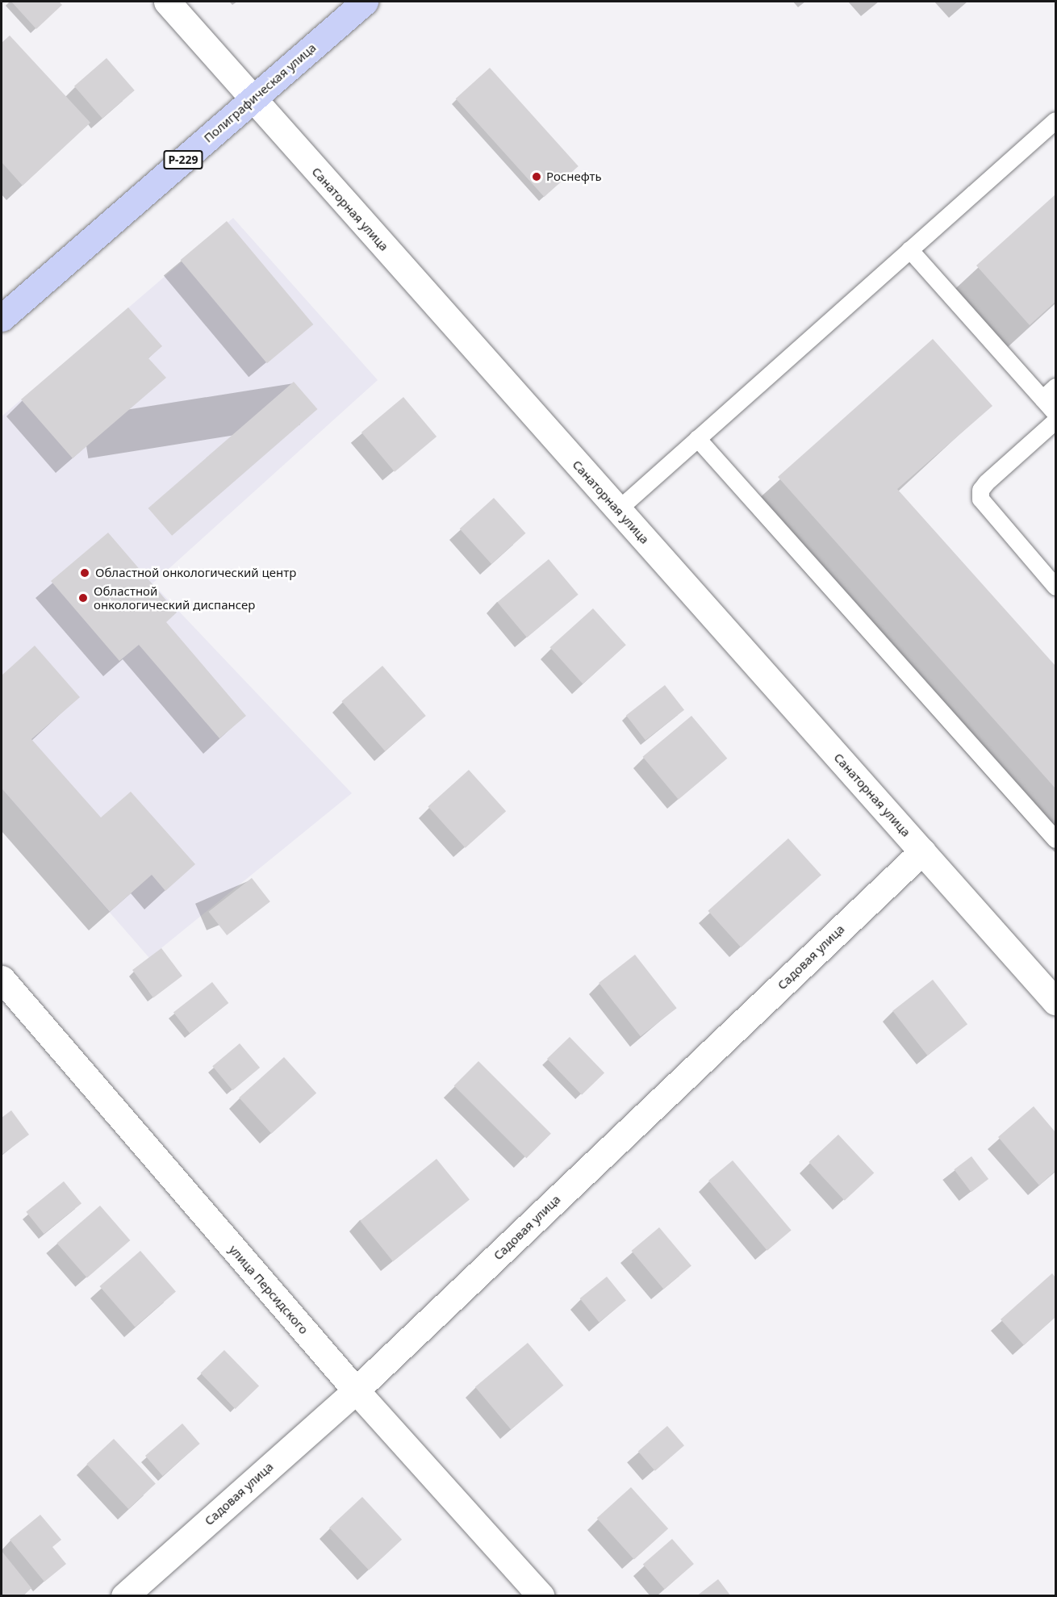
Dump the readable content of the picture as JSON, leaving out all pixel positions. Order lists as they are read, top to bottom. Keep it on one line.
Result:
{"streets":{"main road":["Полиграфическая улица","Р-229"],"street":["Санаторная улица","Садовая улица","улица Персидского"]},"crossings":[["Полиграфическая улица","Санаторная улица"],["Санаторная улица","Садовая улица"],["Садовая улица","улица Персидского"]],"places":["Роснефть","Областной онкологический центр","Областной онкологический диспансер"]}
